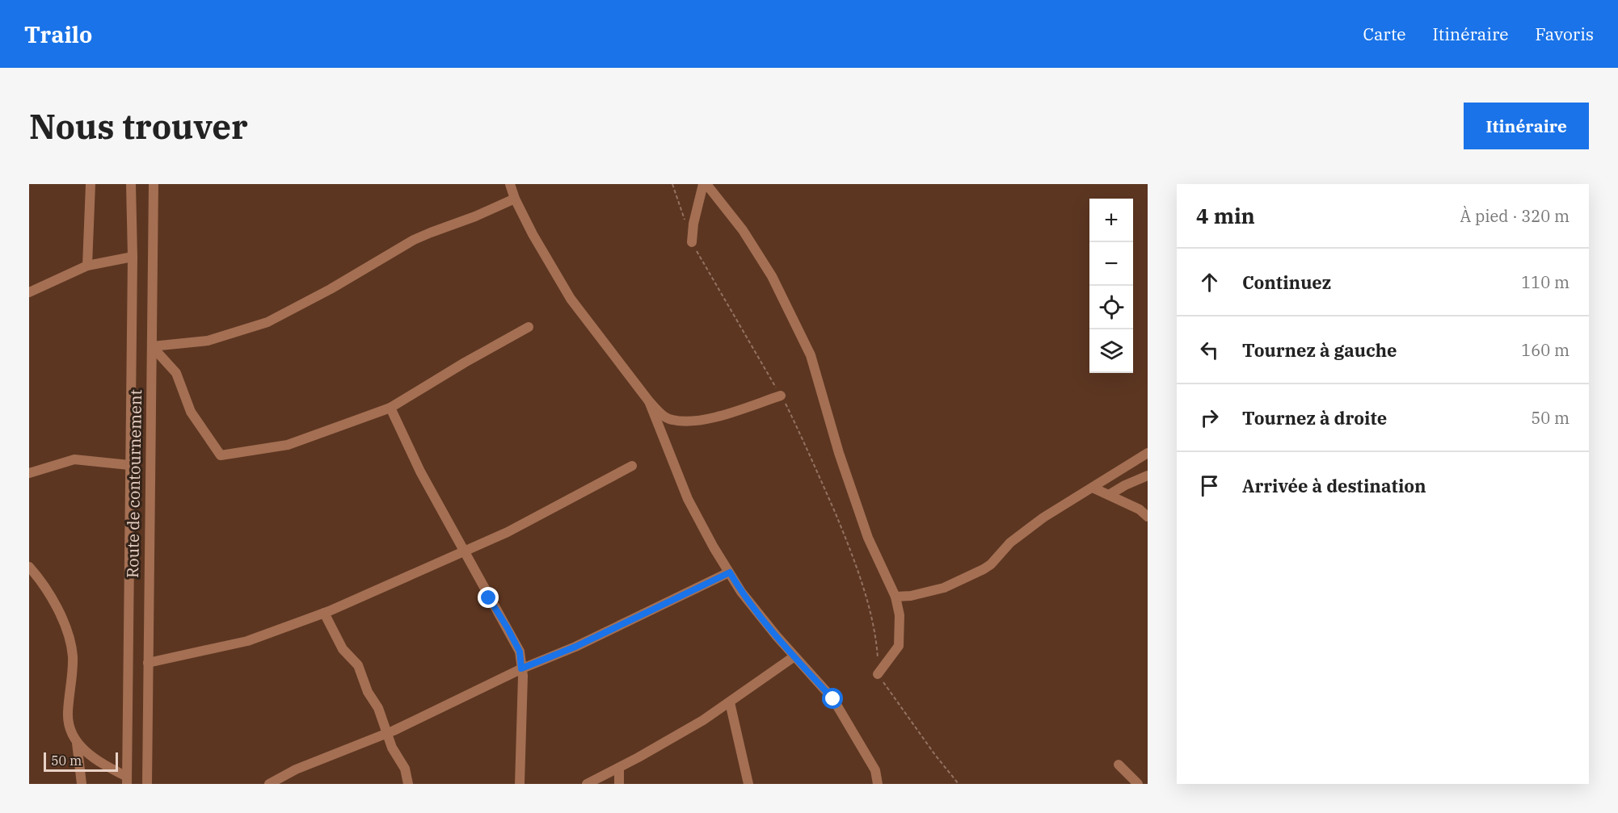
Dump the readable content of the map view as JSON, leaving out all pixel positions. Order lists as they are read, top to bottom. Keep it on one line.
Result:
{"streets":{"street":["Route de contournement"]},"scale_bar":"50 m","page":{"header":"Trailo","nav":["Carte","Itinéraire","Favoris"],"buttons":"Itinéraire","title":"Nous trouver","heading":["4 min","À pied · 320 m"],"map_buttons":["+","−"],"list":[["Continuez","110 m"],["Tournez à gauche","160 m"],["Tournez à droite","50 m"],"Arrivée à destination"],"scale":"50 m"}}
